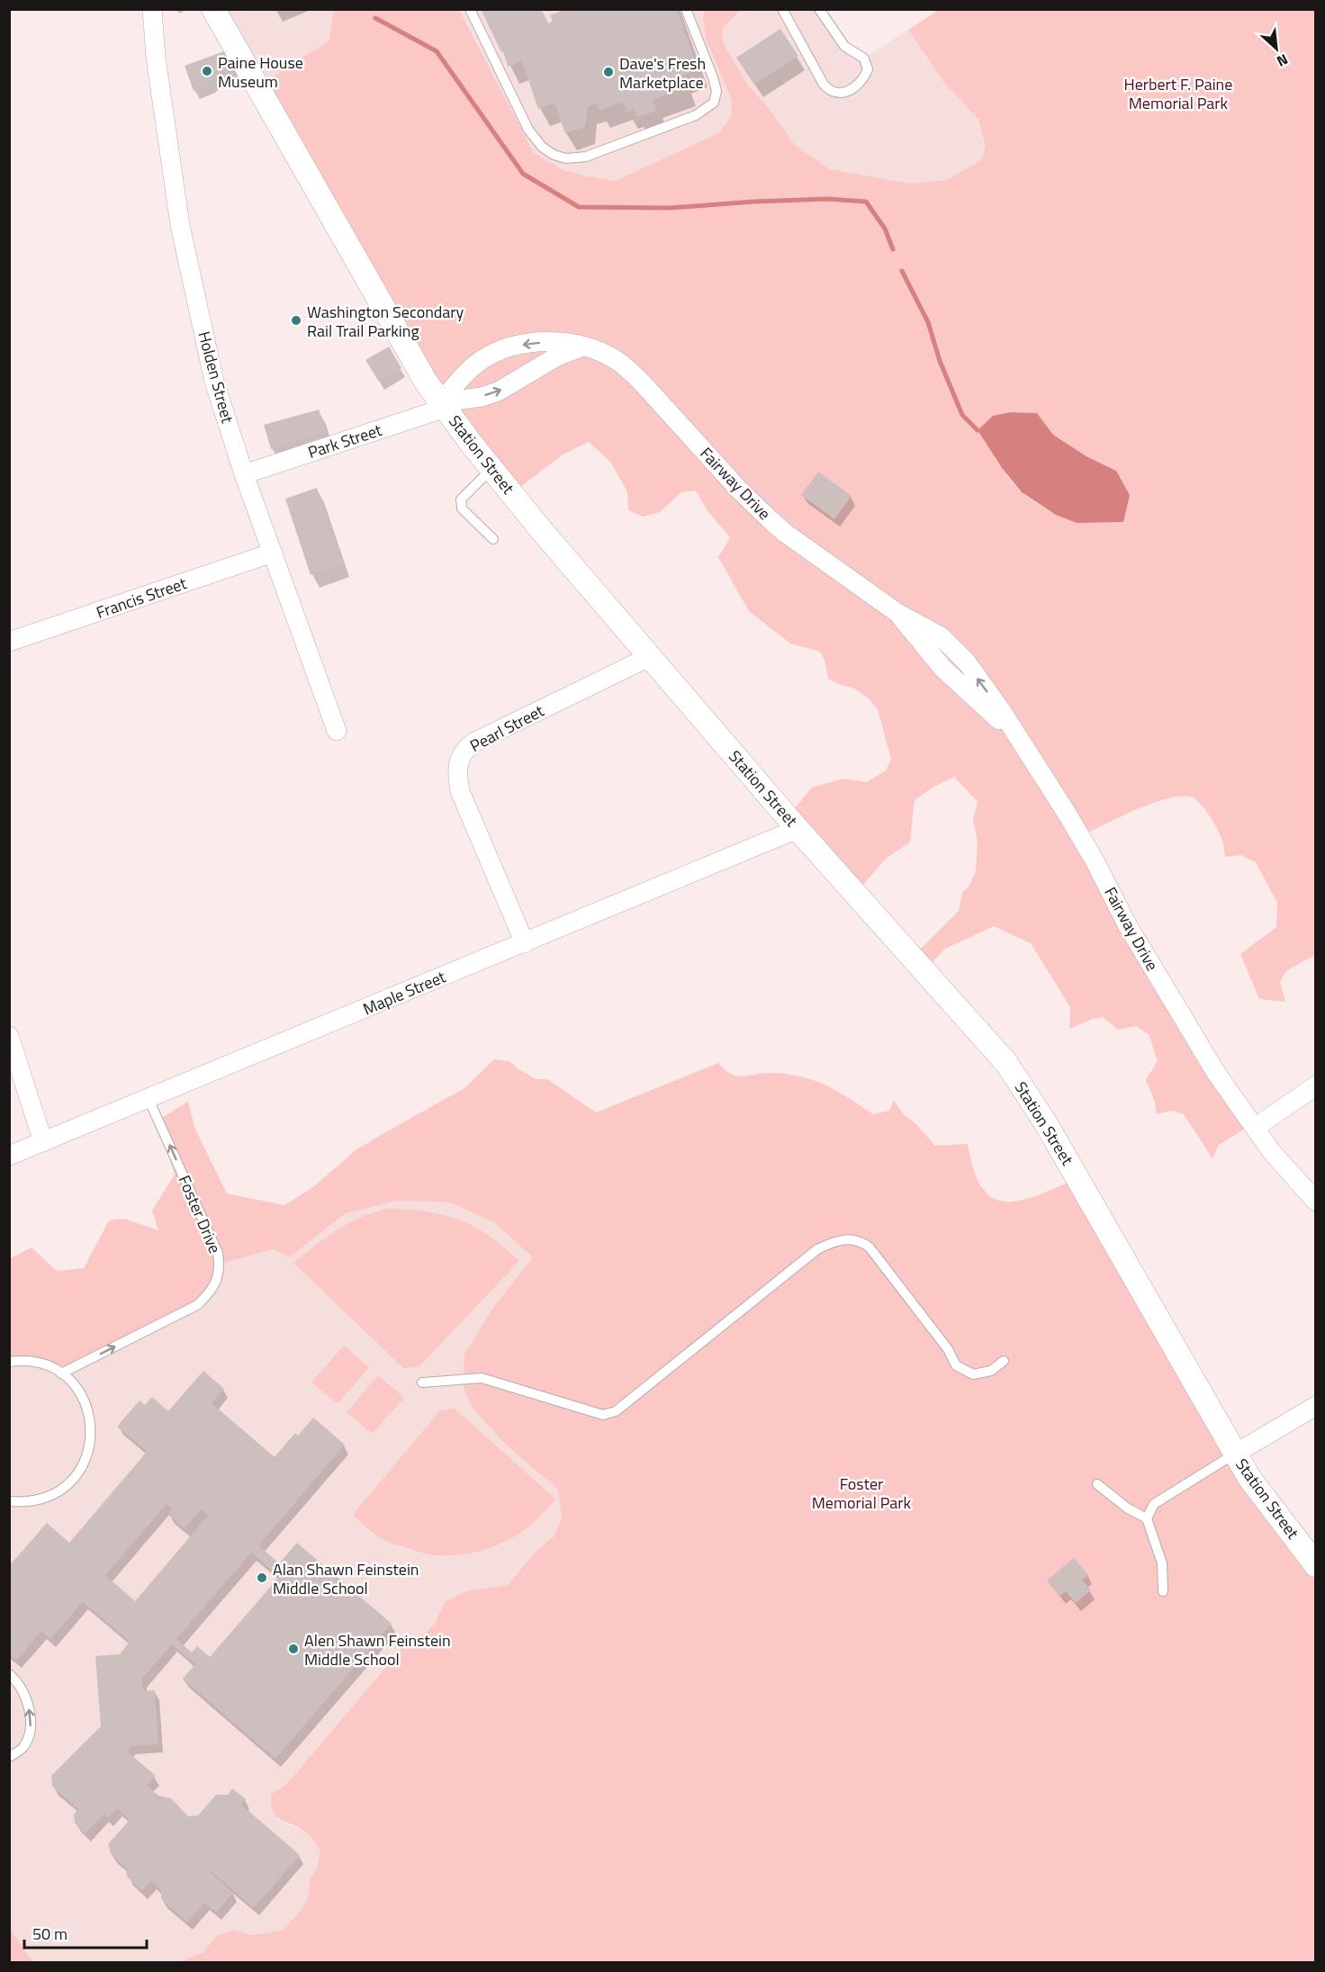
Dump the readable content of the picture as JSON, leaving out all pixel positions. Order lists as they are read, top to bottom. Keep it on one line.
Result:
{"streets":{"street":["Holden Street","Park Street","Station Street","Fairway Drive","Francis Street","Pearl Street","Maple Street"],"lane":["Foster Drive"]},"crossings":[["Holden Street","Park Street"],["Holden Street","Francis Street"],["Park Street","Station Street"],["Park Street","Fairway Drive"],["Station Street","Fairway Drive"],["Station Street","Pearl Street"],["Station Street","Maple Street"],["Pearl Street","Maple Street"],["Maple Street","Foster Drive"]],"parks":["Herbert F. Paine Memorial Park","Foster Memorial Park"],"places":["Paine House Museum","Dave's Fresh Marketplace","Washington Secondary Rail Trail Parking","Alan Shawn Feinstein Middle School","Alen Shawn Feinstein Middle School"],"scale_bar":"50 m","north":"bottom right"}
